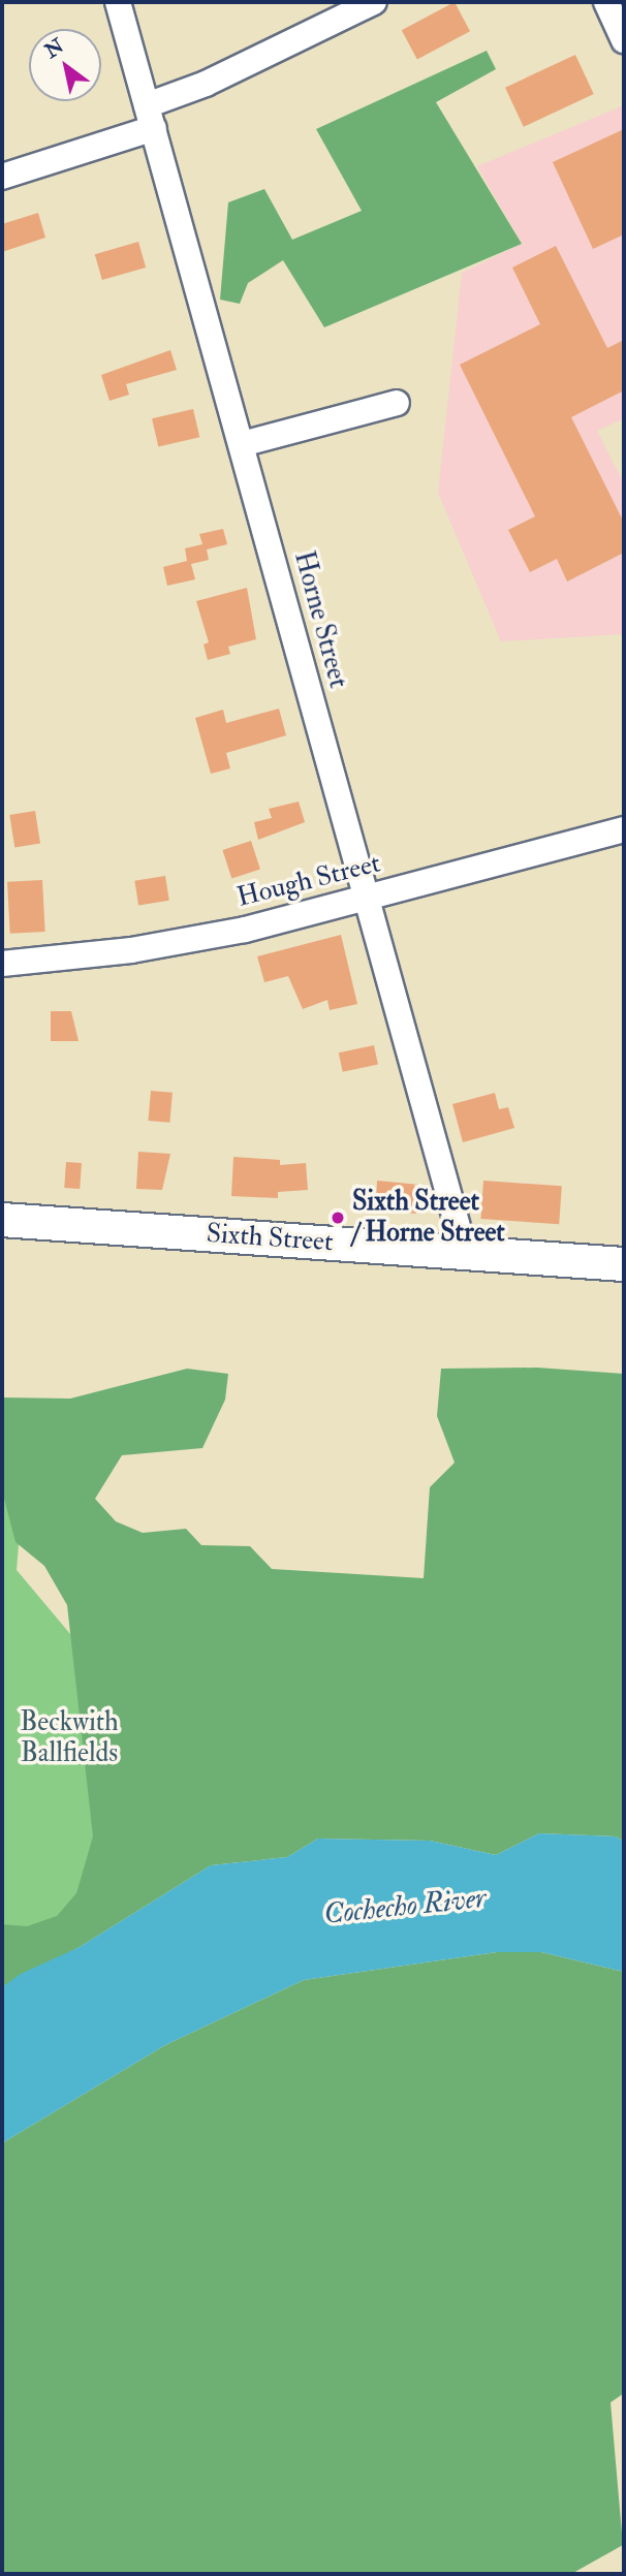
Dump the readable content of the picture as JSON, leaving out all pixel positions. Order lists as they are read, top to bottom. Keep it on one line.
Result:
{"streets":{"main road":["Sixth Street"],"street":["Horne Street","Hough Street"]},"crossings":[["Horne Street","Hough Street"],["Horne Street","Sixth Street"]],"water":["Cochecho River"],"parks":["Beckwith Ballfields"],"places":["Sixth Street / Horne Street"],"north":"top left"}
